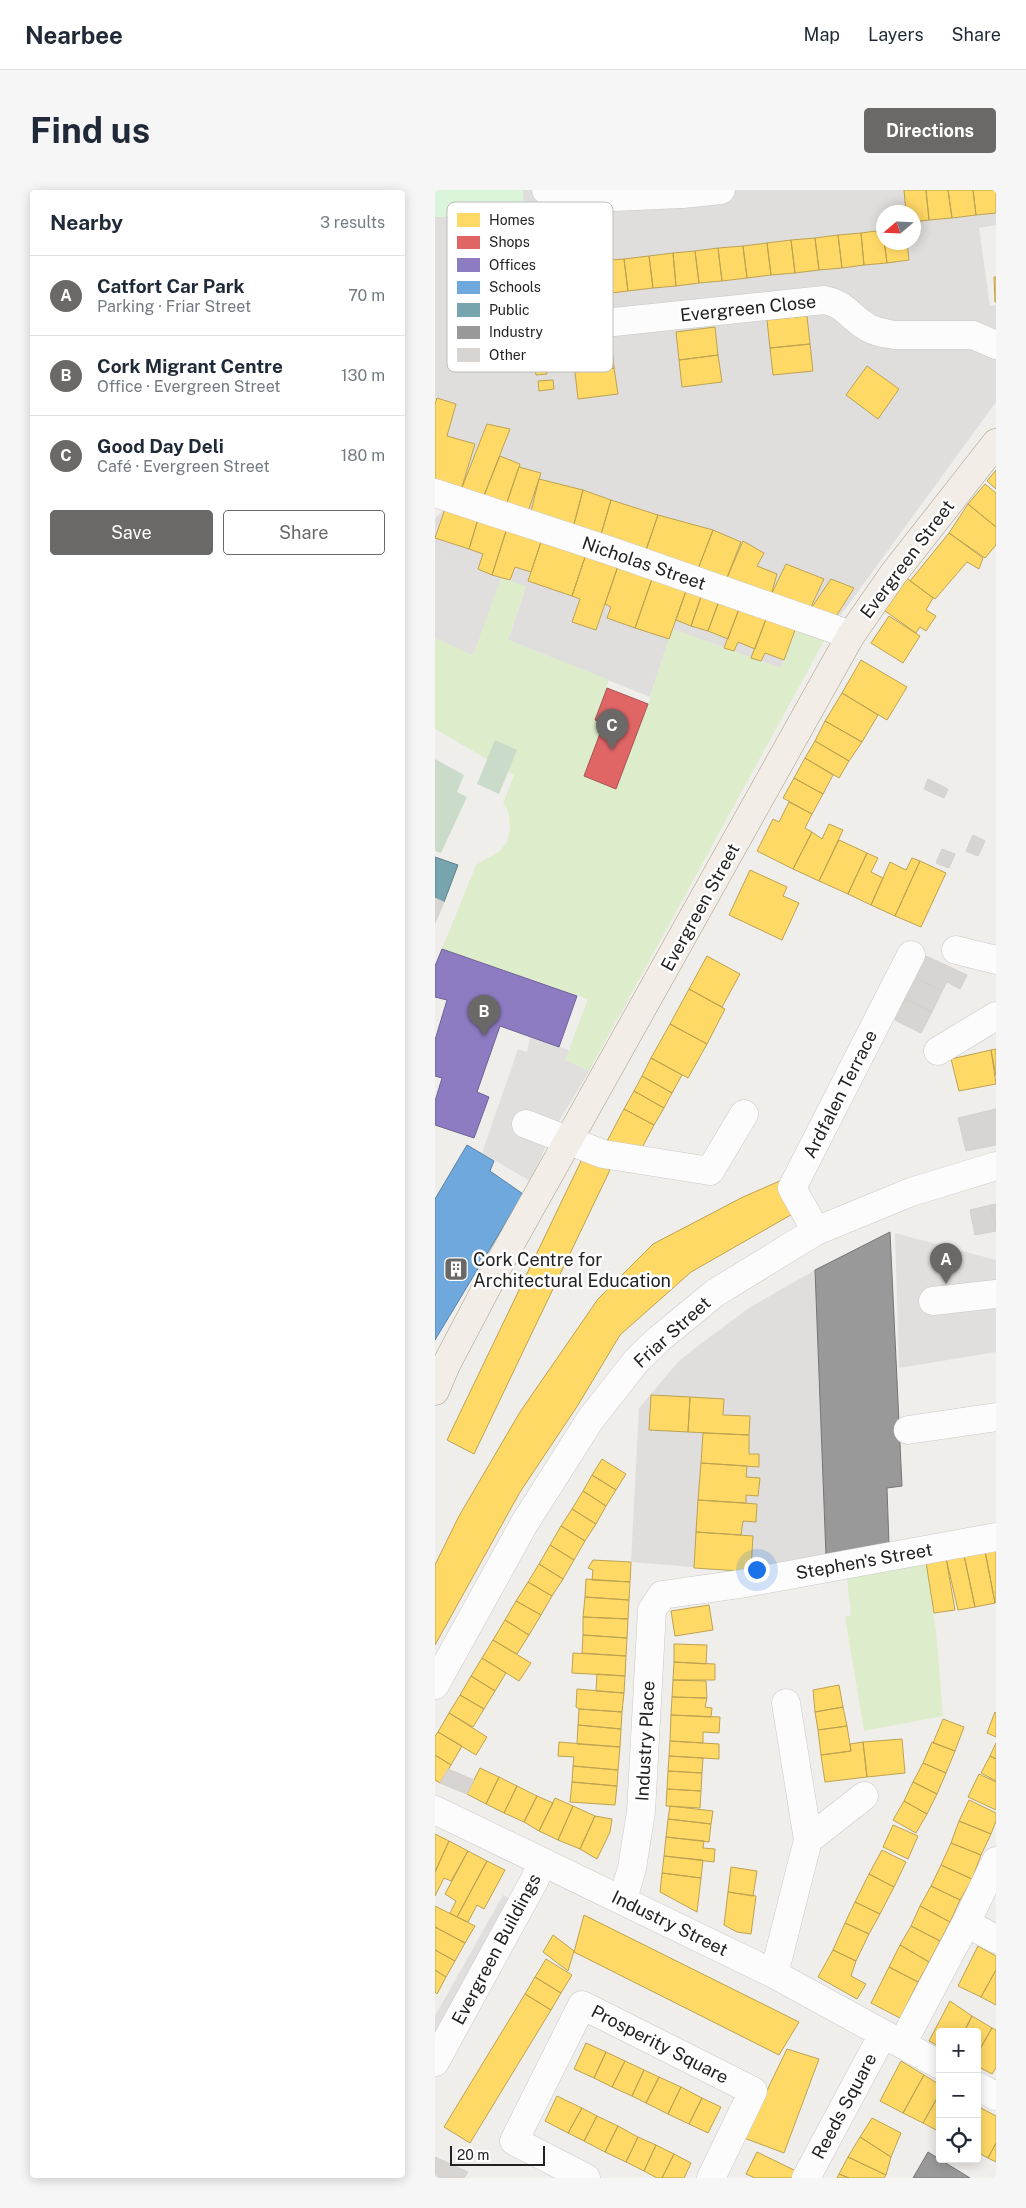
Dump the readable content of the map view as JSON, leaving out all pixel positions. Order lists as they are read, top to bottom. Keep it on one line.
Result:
{"streets":{"main road":["Evergreen Street"],"street":["Evergreen Close","Nicholas Street","Ardfalen Terrace","Friar Street","Stephen's Street","Industry Place","Industry Street","Evergreen Buildings","Prosperity Square","Reeds Square"]},"crossings":[["Evergreen Street","Nicholas Street"],["Ardfalen Terrace","Friar Street"],["Stephen's Street","Industry Place"],["Industry Place","Industry Street"],["Industry Street","Evergreen Buildings"],["Industry Street","Reeds Square"]],"places":{"building":["Cork Centre for Architectural Education"]},"legend":["Homes","Shops","Offices","Schools","Public","Industry","Other"],"scale_bar":"20 m","north":"left","page":{"header":"Nearbee","nav":["Map","Layers","Share"],"buttons":["Directions",["Save","Share"]],"title":"Find us","heading":["Nearby","3 results"],"list":[{"mark":"A","name":"Catfort Car Park","note":"Parking · Friar Street","value":"70 m"},{"mark":"B","name":"Cork Migrant Centre","note":"Office · Evergreen Street","value":"130 m"},{"mark":"C","name":"Good Day Deli","note":"Café · Evergreen Street","value":"180 m"}],"pins":["C","B","A"],"map_buttons":["+","−"],"scale":"20 m"}}
